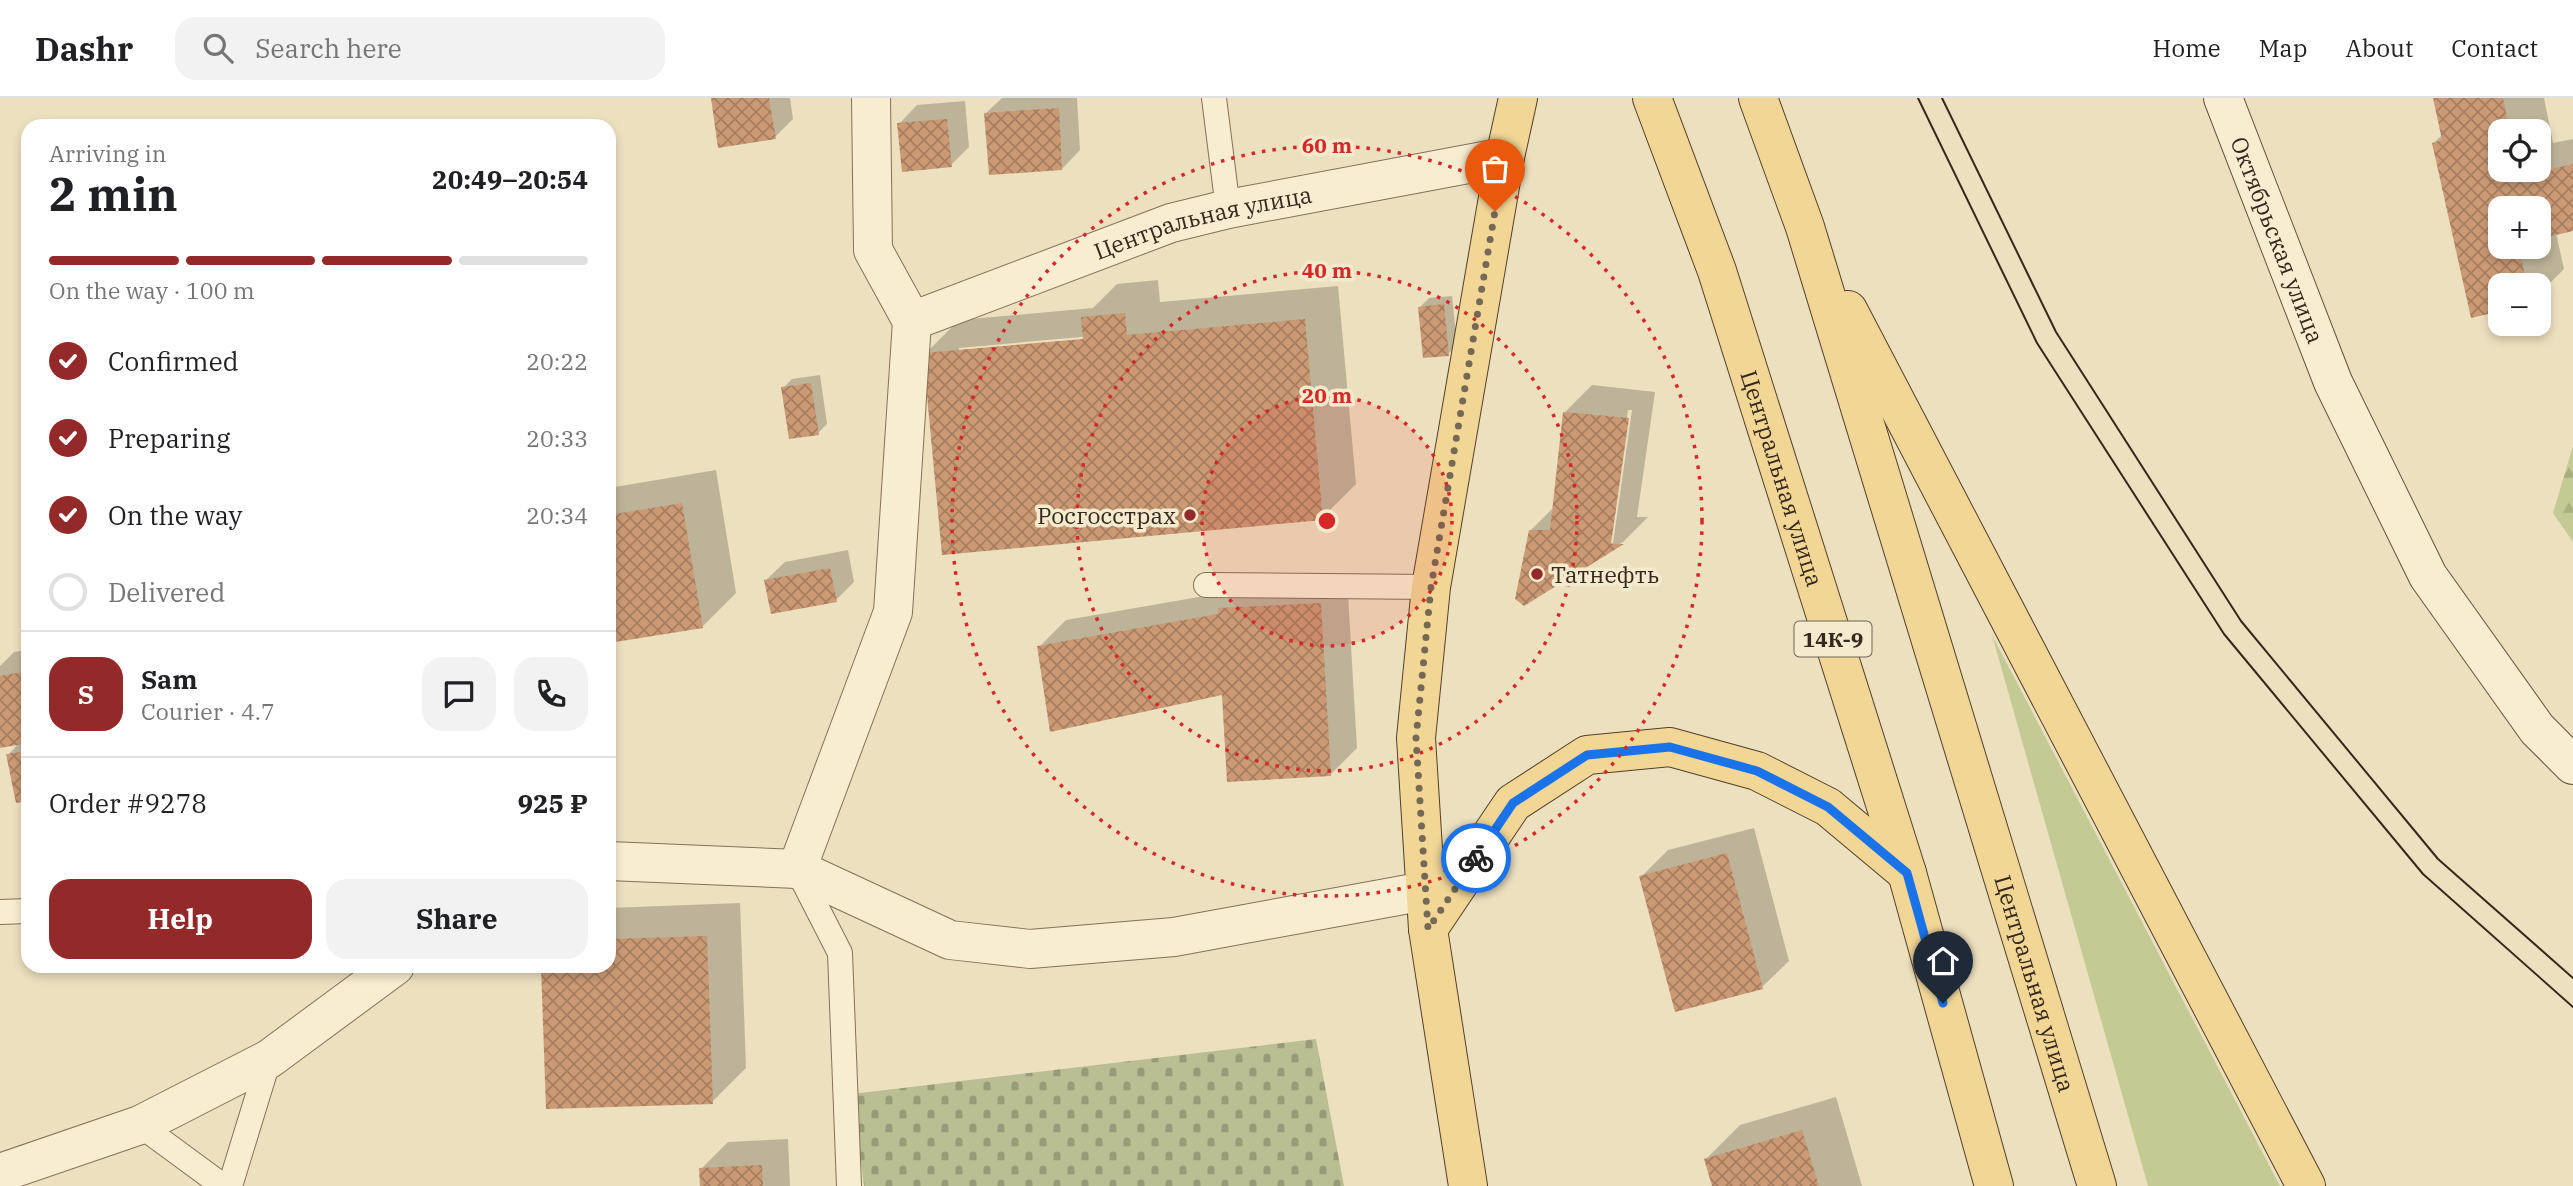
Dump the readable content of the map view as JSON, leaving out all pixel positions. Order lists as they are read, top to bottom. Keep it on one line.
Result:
{"streets":{"main road":["Центральная улица","14К-9"],"street":["Октябрьская улица"]},"places":["Росгосстрах","Татнефть"],"page":{"header":"Dashr","search":"Search here","nav":["Home","Map","About","Contact"],"map_buttons":["+","−"],"heading":["2 min","Arriving in","20:49–20:54"],"panel":["Sam","Courier · 4.7","Order #9278","925 ₽"],"bar":"On the way · 100 m","list":[["Confirmed","20:22"],["Preparing","20:33"],["On the way","20:34"],"Delivered"],"round":"S","buttons":["Help","Share"]},"rings":["60 m","40 m","20 m"]}
